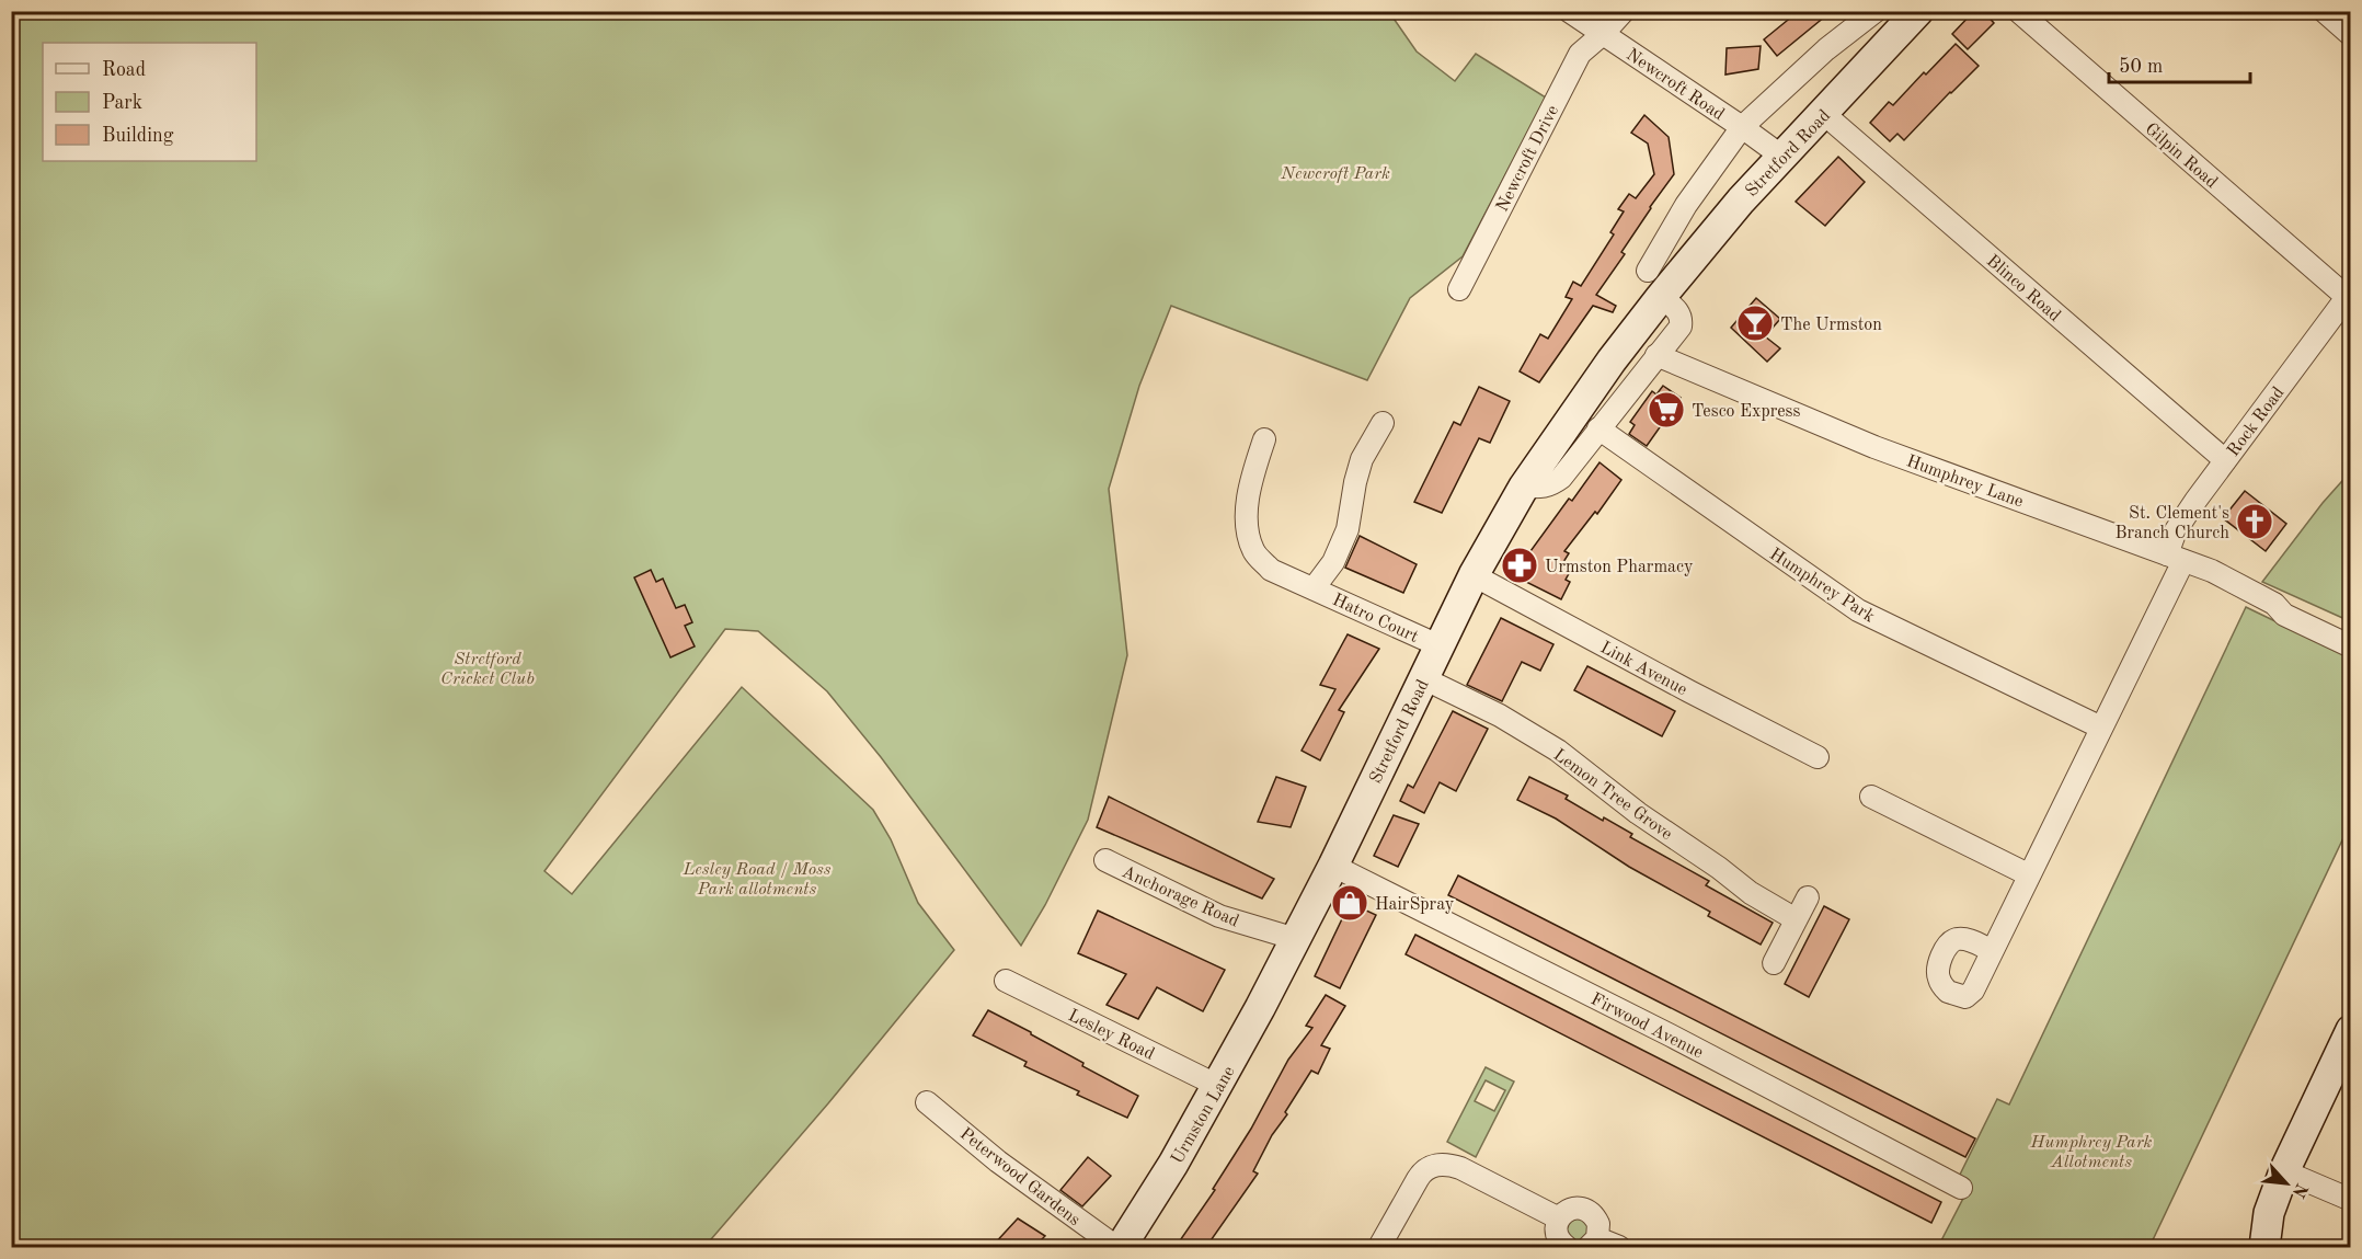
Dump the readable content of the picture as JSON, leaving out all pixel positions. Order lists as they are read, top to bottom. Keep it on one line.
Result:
{"streets":{"main road":["Stretford Road","Urmston Lane"],"street":["Newcroft Road","Gilpin Road","Newcroft Drive","Blinco Road","Rock Road","Humphrey Lane","Humphrey Park","Hatro Court","Link Avenue","Lemon Tree Grove","Anchorage Road","Firwood Avenue","Lesley Road","Peterwood Gardens"]},"crossings":[["Newcroft Road","Stretford Road"],["Newcroft Road","Newcroft Drive"],["Stretford Road","Blinco Road"],["Stretford Road","Hatro Court"],["Stretford Road","Link Avenue"],["Stretford Road","Lemon Tree Grove"],["Stretford Road","Anchorage Road"],["Stretford Road","Firwood Avenue"],["Stretford Road","Urmston Lane"],["Gilpin Road","Rock Road"],["Blinco Road","Rock Road"],["Rock Road","Humphrey Lane"],["Lesley Road","Urmston Lane"],["Urmston Lane","Peterwood Gardens"]],"parks":["Newcroft Park","Stretford Cricket Club","Lesley Road / Moss Park allotments","Humphrey Park Allotments"],"places":{"bar":["The Urmston"],"supermarket":["Tesco Express"],"church":["St. Clement's Branch Church"],"pharmacy":["Urmston Pharmacy"],"shop":["HairSpray"]},"legend":["Road","Park","Building"],"scale_bar":"50 m","north":"bottom right"}
